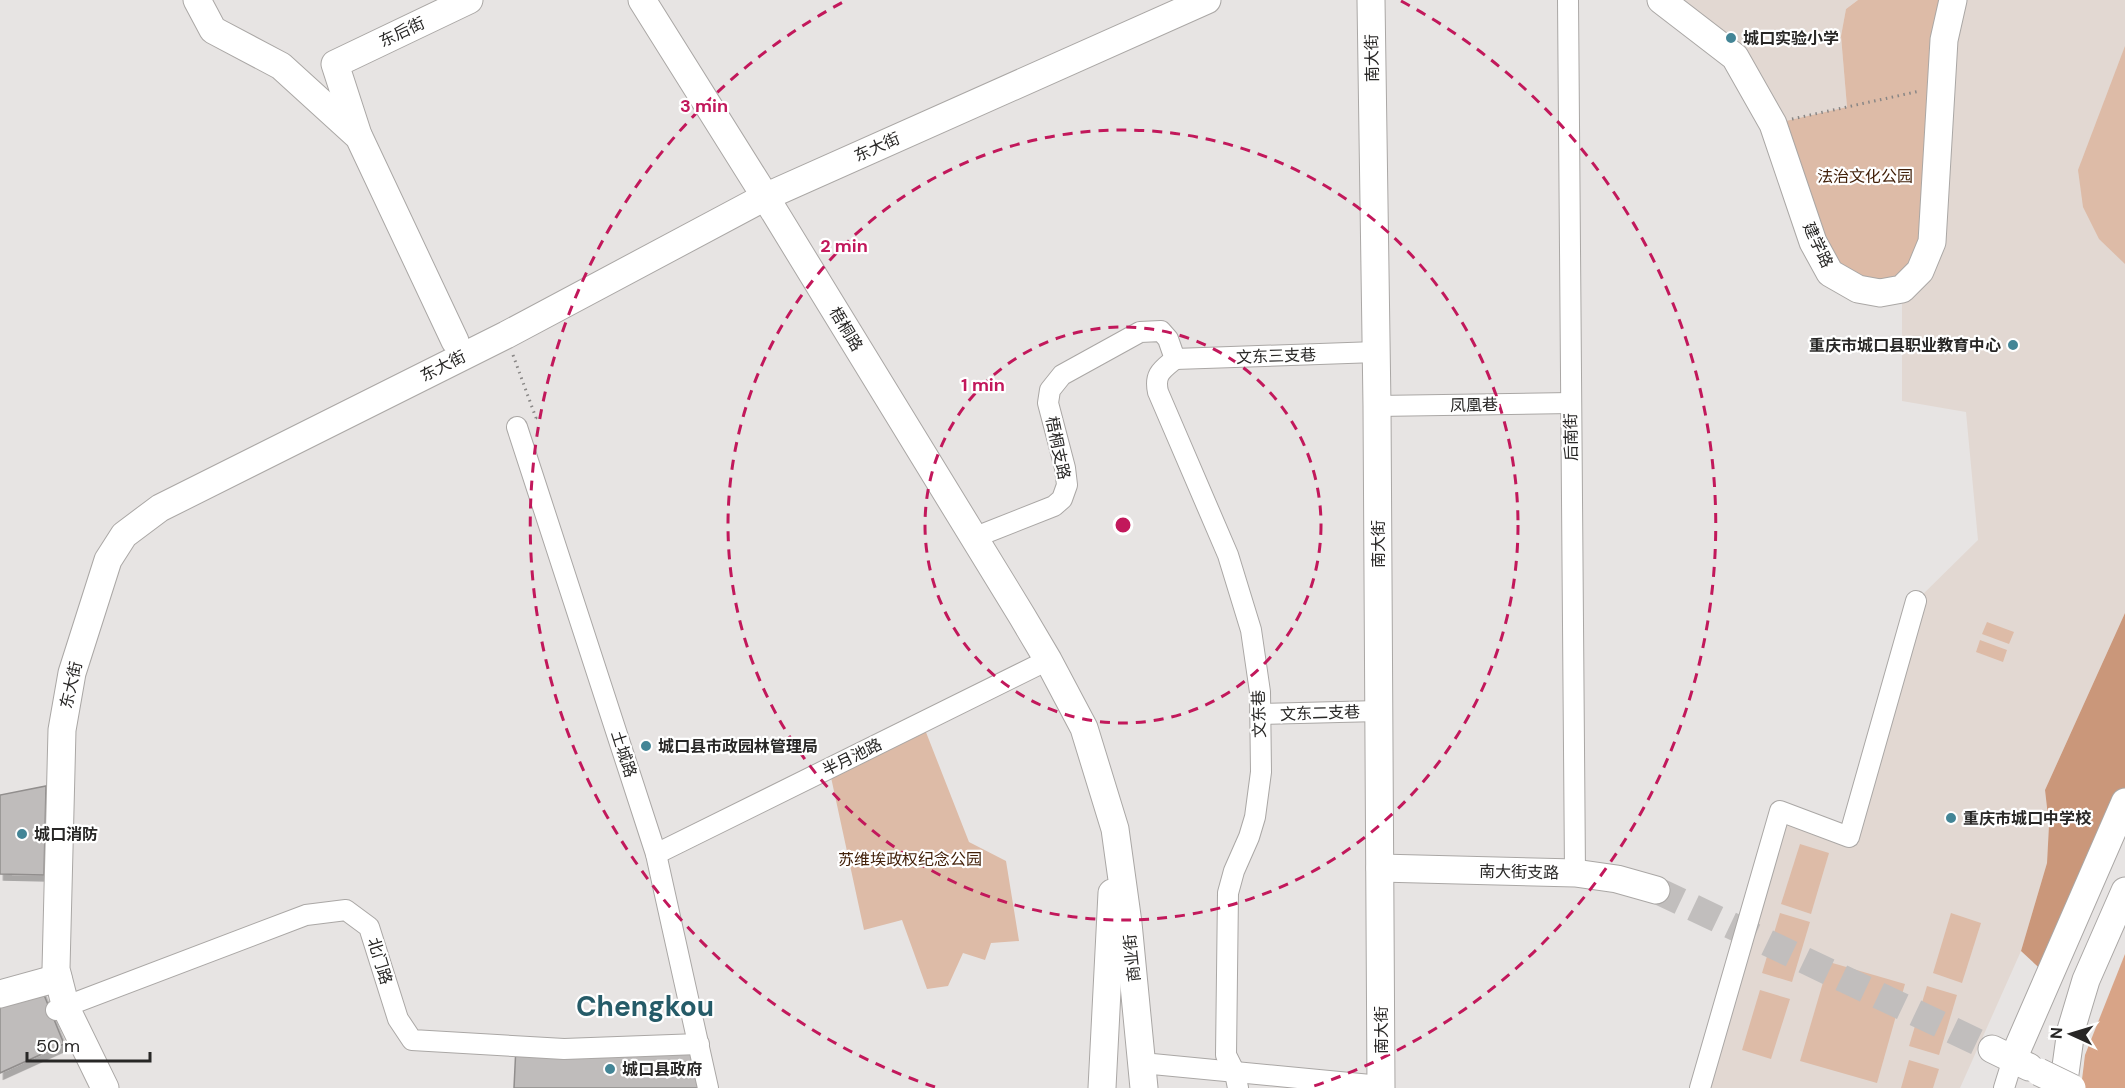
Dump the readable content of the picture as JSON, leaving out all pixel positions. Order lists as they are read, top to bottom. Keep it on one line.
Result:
{"streets":{"street":["东后街","南大街","东大街","建学路","梧桐路","文东三支巷","凤凰巷","后南街","梧桐支路","文东二支巷","文东巷","土城路","半月池路","南大街支路","商业街","北门路"]},"crossings":[["南大街","文东三支巷"],["南大街","凤凰巷"],["南大街","文东二支巷"],["南大街","南大街支路"],["东大街","梧桐路"],["东大街","北门路"],["梧桐路","梧桐支路"],["梧桐路","半月池路"],["梧桐路","商业街"],["文东三支巷","梧桐支路"],["文东三支巷","文东巷"],["凤凰巷","后南街"],["后南街","南大街支路"],["梧桐支路","文东巷"],["文东二支巷","文东巷"],["土城路","半月池路"],["土城路","北门路"],["半月池路","商业街"]],"districts":["Chengkou"],"parks":["法治文化公园","苏维埃政权纪念公园"],"places":["城口实验小学","重庆市城口县职业教育中心","城口县市政园林管理局","重庆市城口中学校","城口消防","城口县政府"],"scale_bar":"50 m","north":"left","rings":["3 min","2 min","1 min"]}
